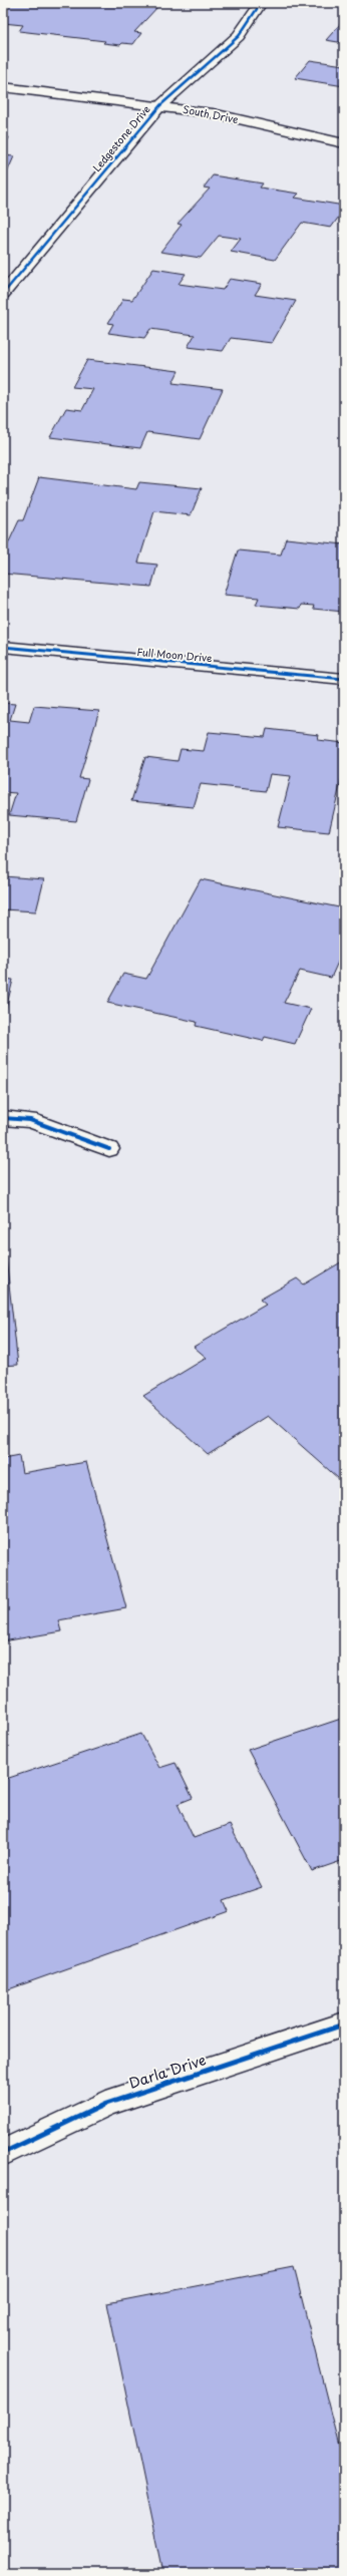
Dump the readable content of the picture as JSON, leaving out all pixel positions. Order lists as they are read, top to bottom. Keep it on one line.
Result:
{"streets":{"street":["South Drive","Ledgestone Drive","Full Moon Drive","Darla Drive"]},"crossings":[["South Drive","Ledgestone Drive"]]}
